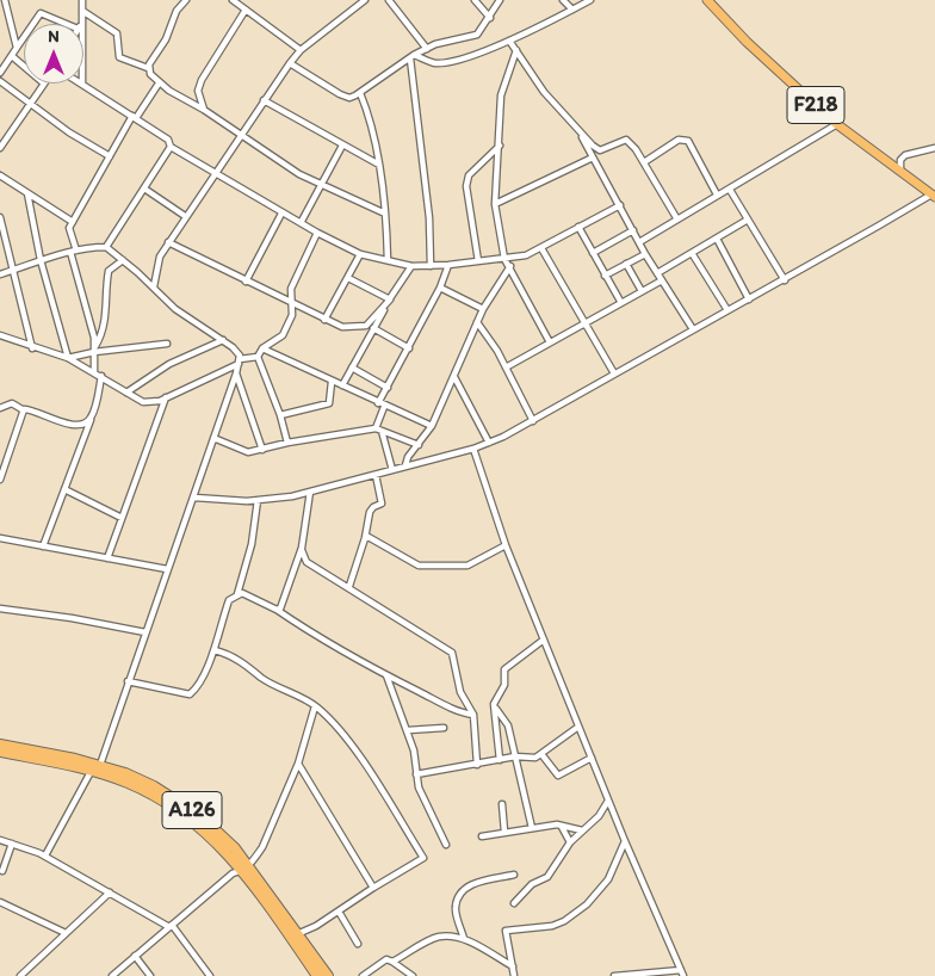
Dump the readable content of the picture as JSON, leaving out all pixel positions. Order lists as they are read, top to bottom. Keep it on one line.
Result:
{"streets":{"highway":["A126"],"main road":["F218"]},"north":"top"}
